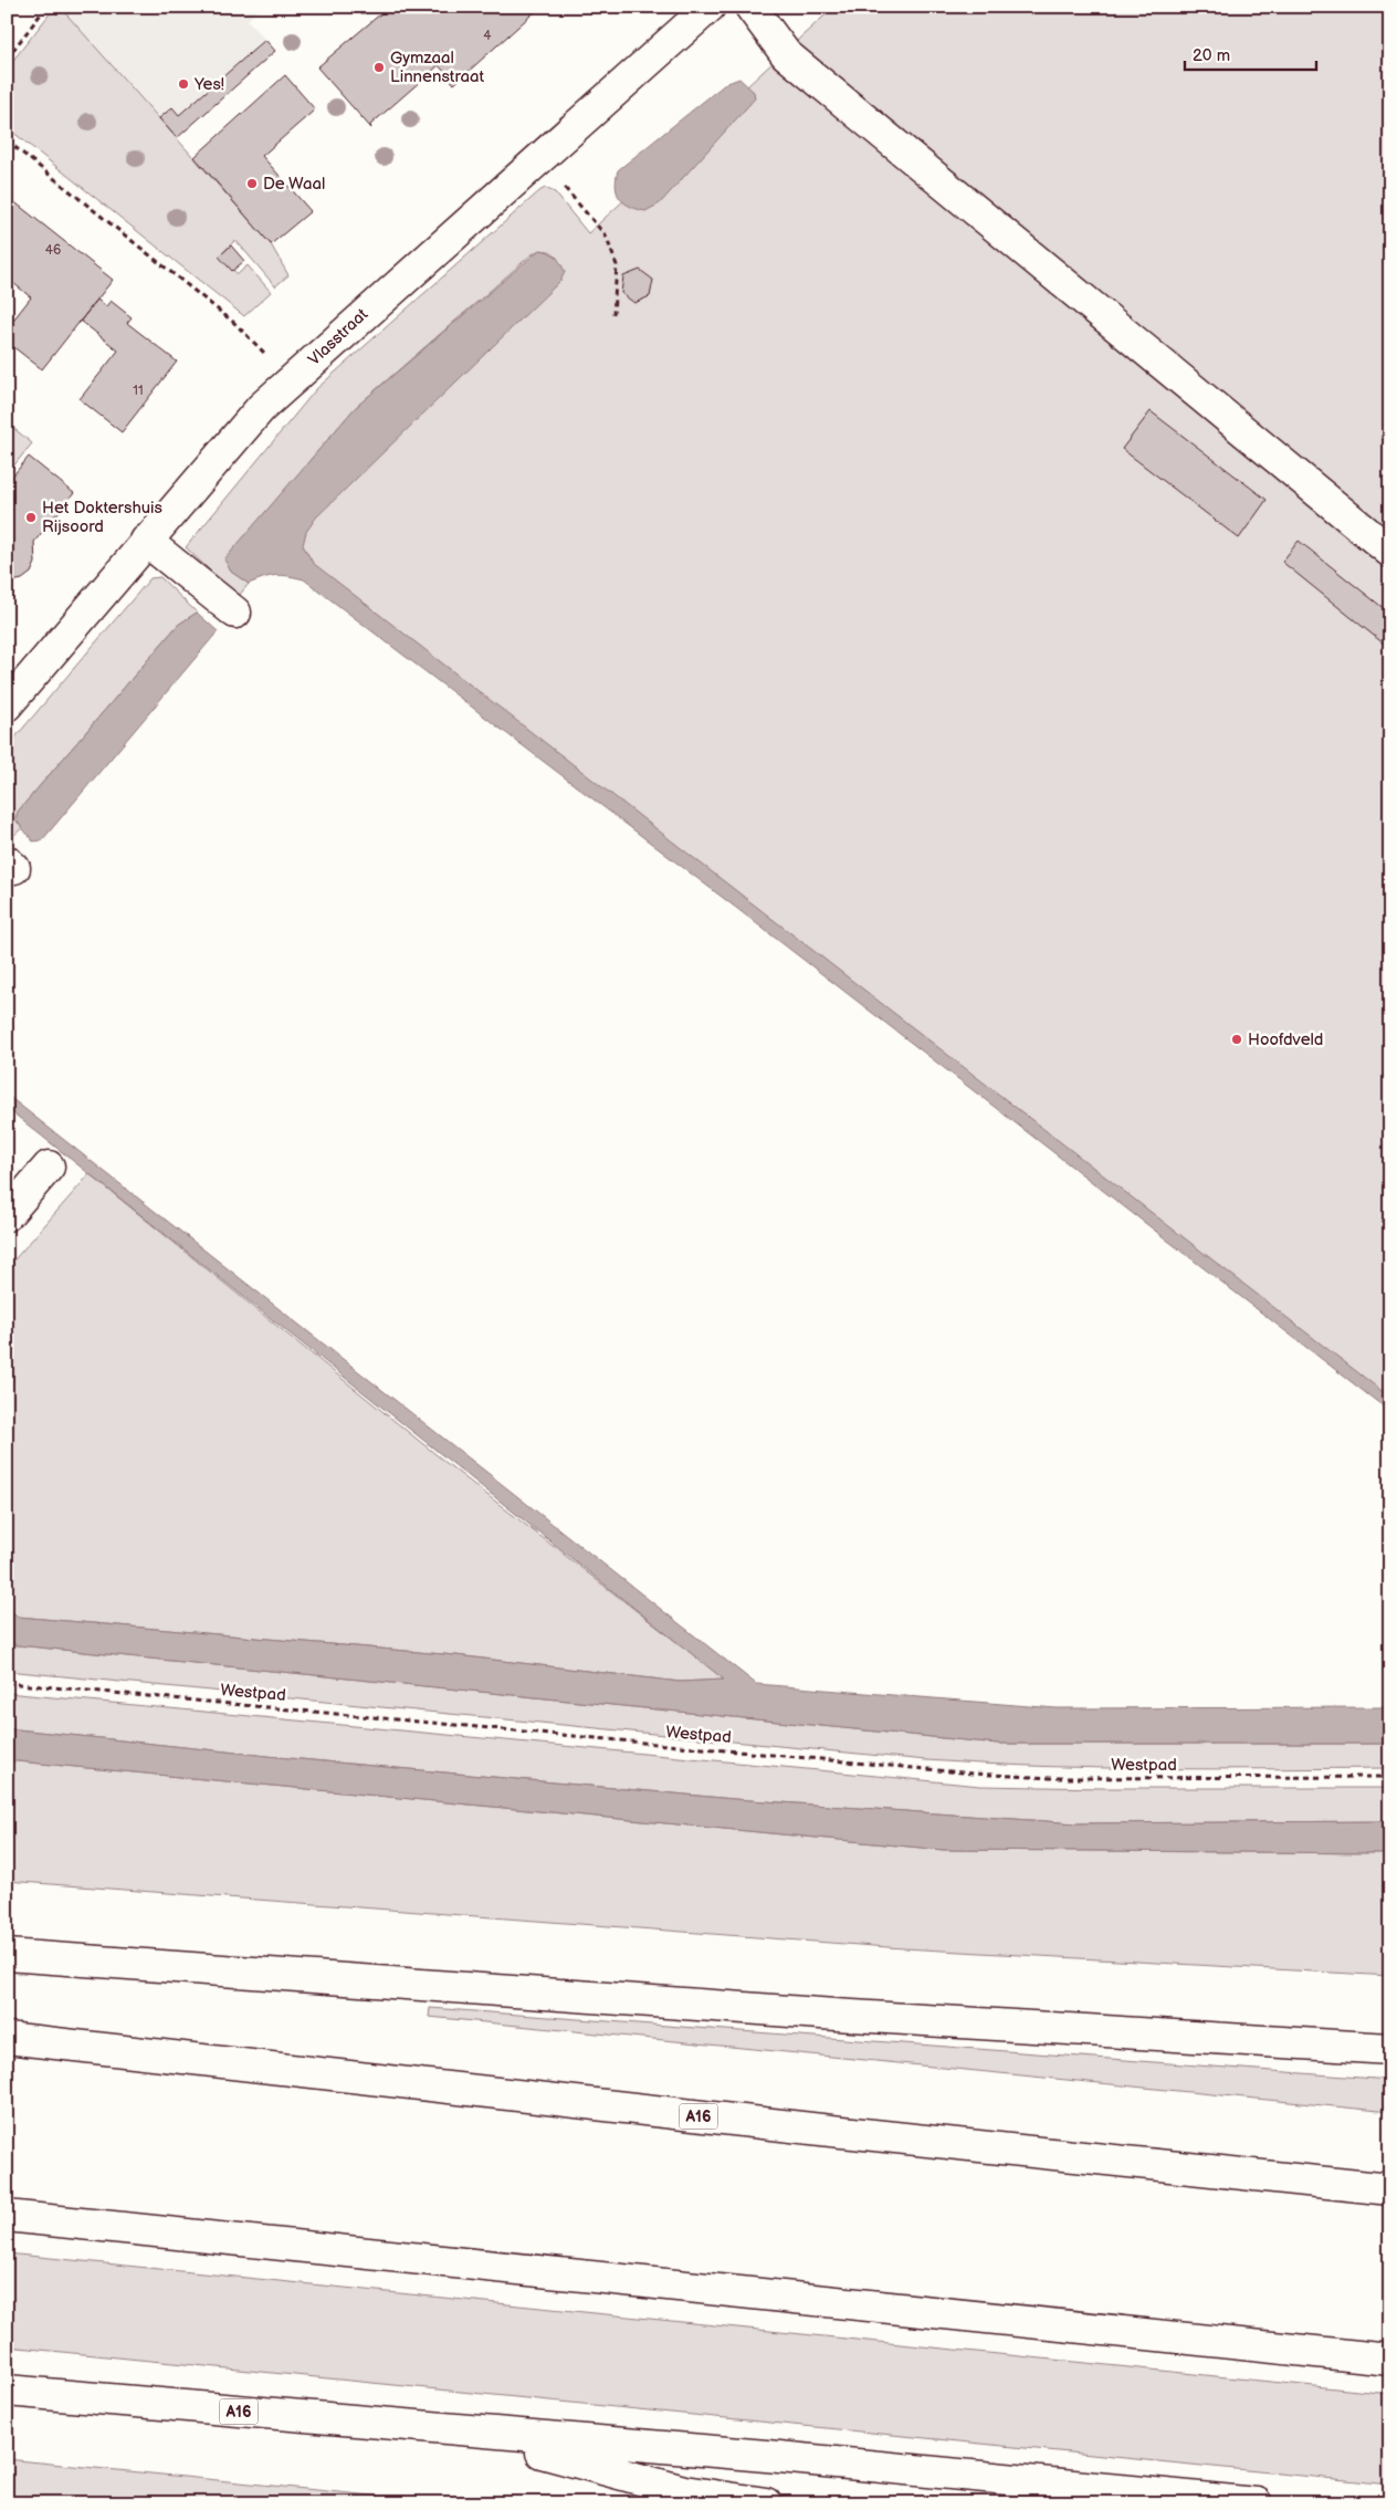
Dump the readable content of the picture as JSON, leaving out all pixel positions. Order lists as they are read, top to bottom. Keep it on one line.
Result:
{"streets":{"main road":["Vlasstraat","A16"],"path":["Westpad"]},"places":["Gymzaal Linnenstraat","Yes!","De Waal","Het Doktershuis Rijsoord","Hoofdveld"],"house_numbers":["4","46","11"],"scale_bar":"20 m"}
